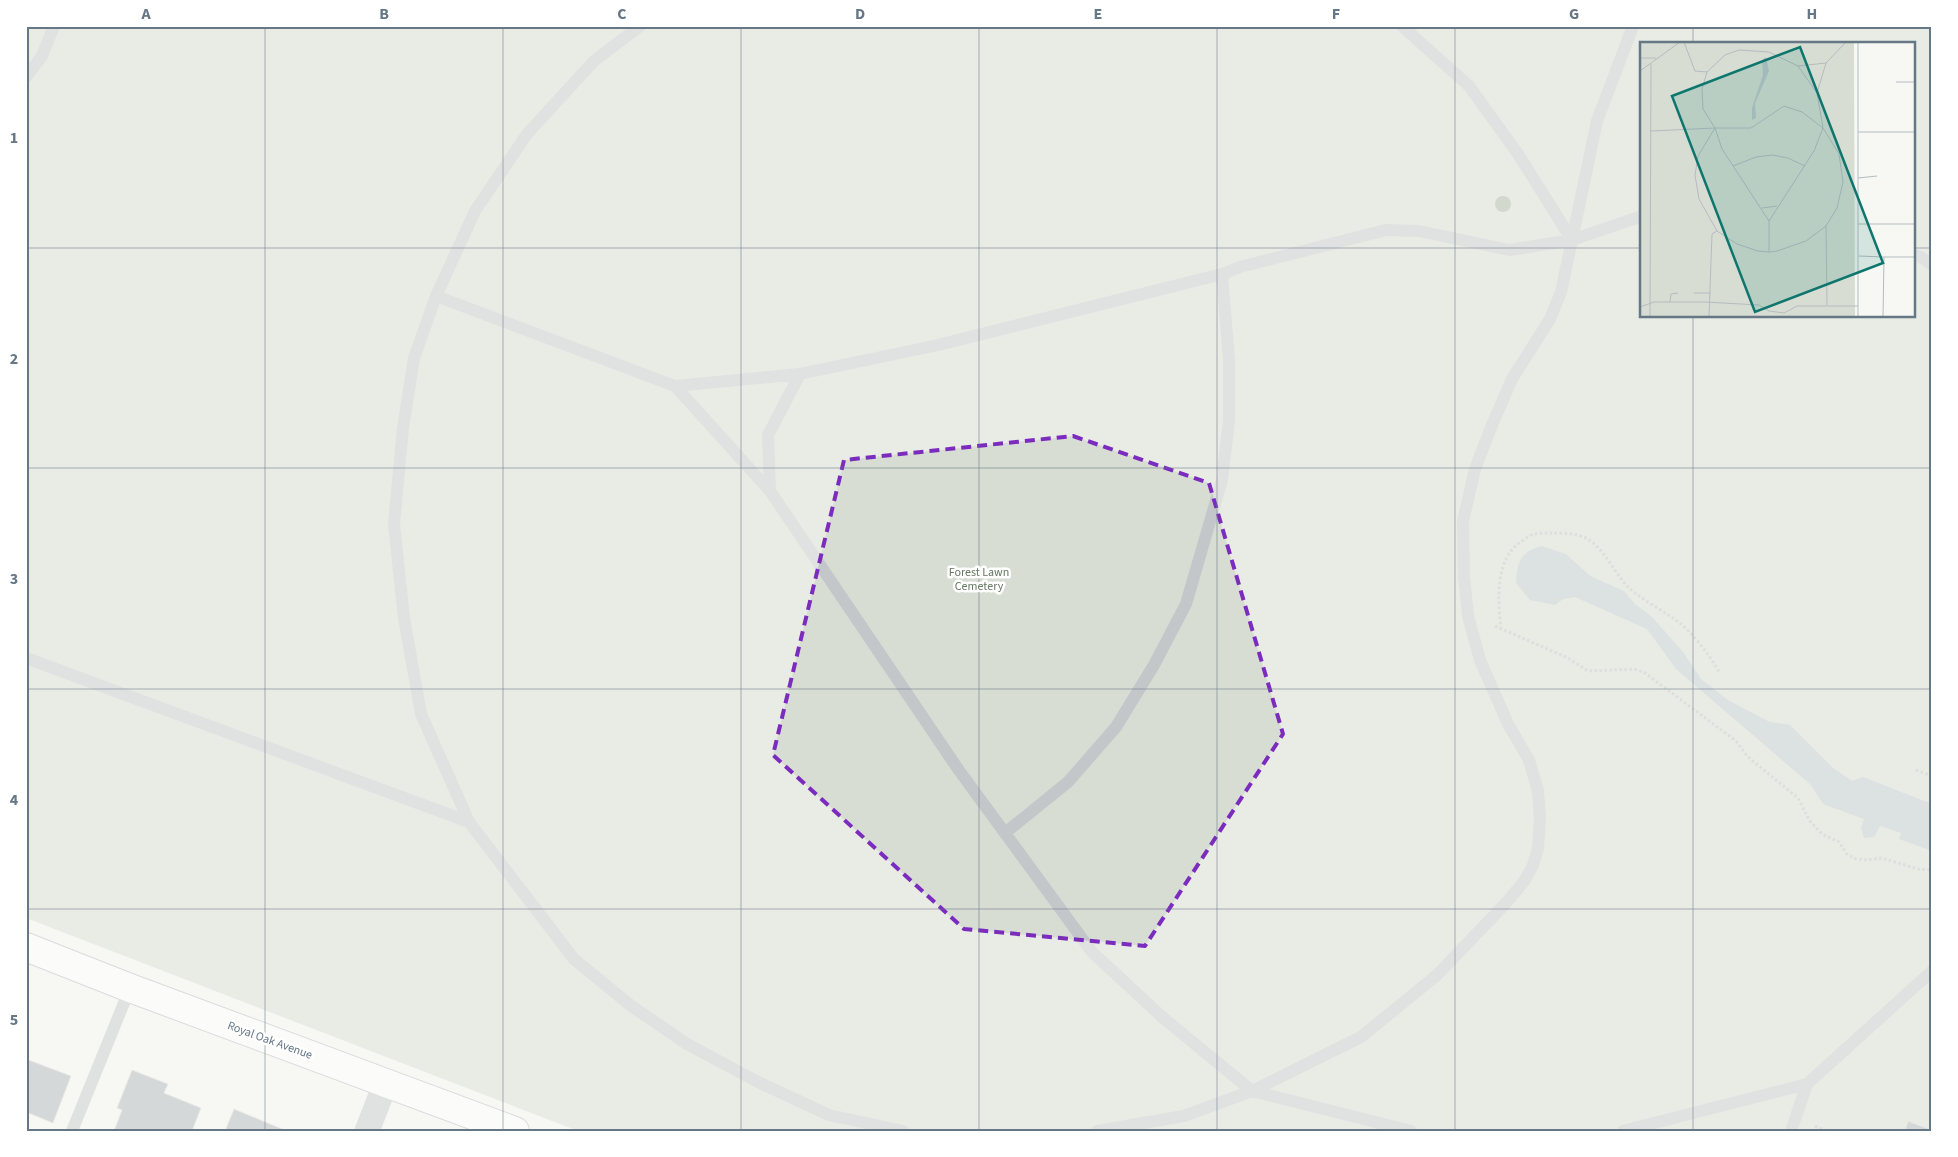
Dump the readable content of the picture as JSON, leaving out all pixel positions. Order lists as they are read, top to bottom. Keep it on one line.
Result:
{"streets":{"street":["Royal Oak Avenue"]},"parks":["Forest Lawn Cemetery"],"grid":{"columns":["A","B","C","D","E","F","G","H"],"rows":["1","2","3","4","5"]}}
